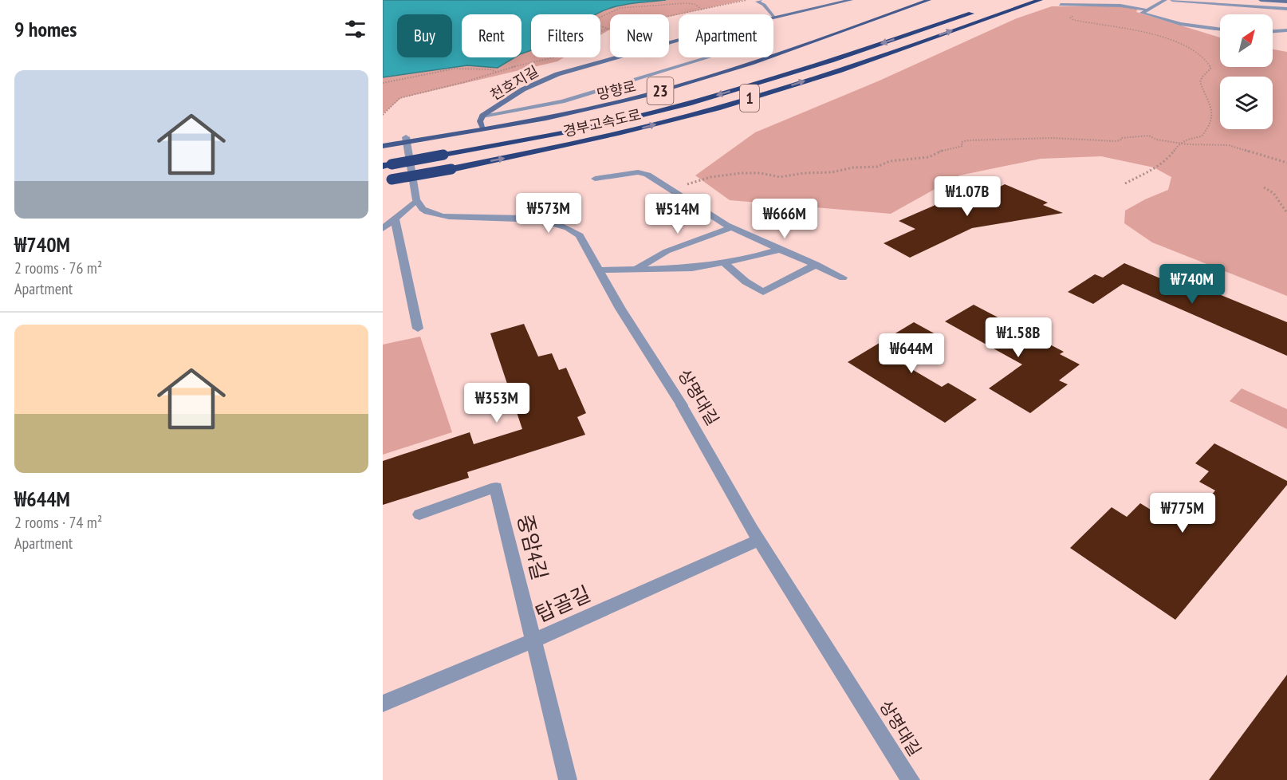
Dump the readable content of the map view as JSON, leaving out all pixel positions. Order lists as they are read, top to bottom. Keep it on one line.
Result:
{"streets":{"highway":["1","경부고속도로"],"main road":["망향로","23"],"street":["천호지길","상명대길","중암4길","탑골길"]},"crossings":[["천호지길","망향로"],["상명대길","탑골길"],["중암4길","탑골길"]],"north":"top right","page":{"heading":"9 homes","chip":["Buy","Rent","Filters","New","Apartment"],"list":[{"name":"₩740M","note":"2 rooms · 76 m² · Apartment"},{"name":"₩644M","note":"2 rooms · 74 m² · Apartment"}],"price":["₩1.07B","₩573M","₩514M","₩666M","₩740M","₩1.58B","₩644M","₩353M","₩775M"]}}
